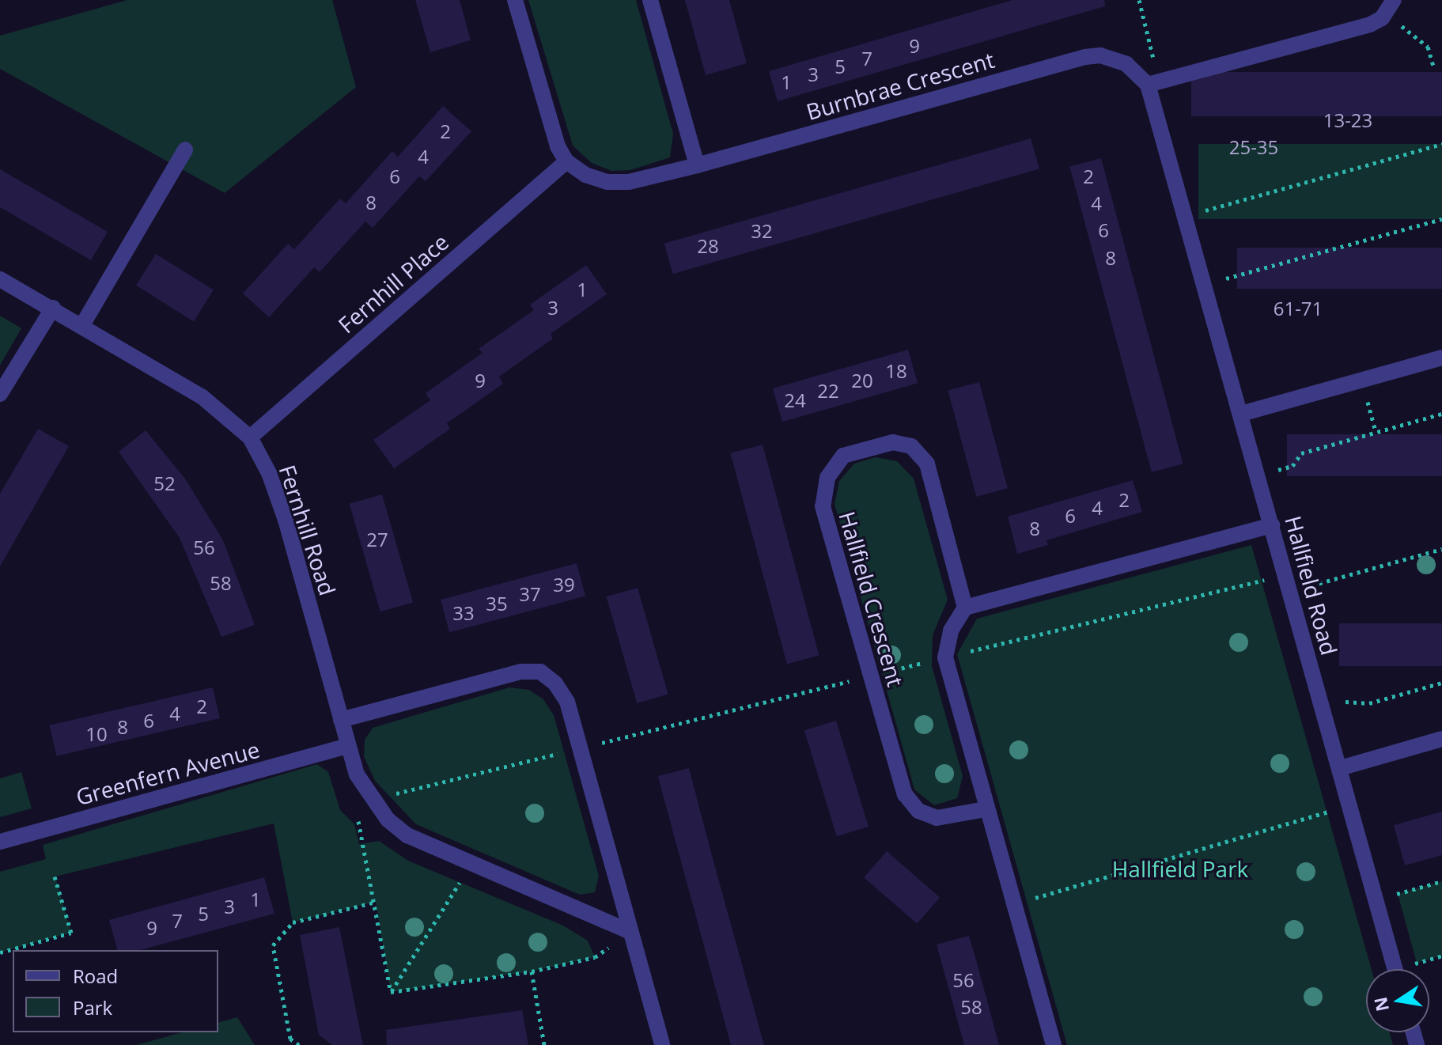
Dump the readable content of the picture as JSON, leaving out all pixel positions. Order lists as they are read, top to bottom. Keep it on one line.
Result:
{"streets":{"street":["Burnbrae Crescent","Fernhill Place","Fernhill Road","Hallfield Road","Hallfield Crescent","Greenfern Avenue"]},"crossings":[["Burnbrae Crescent","Fernhill Place"],["Burnbrae Crescent","Hallfield Road"],["Fernhill Place","Fernhill Road"],["Fernhill Road","Greenfern Avenue"]],"parks":["Hallfield Park"],"house_numbers":["9","7","5","3","1","13-23","2","25-35","4","6","2","8","4","6","32","28","8","1","3","61-71","18","9","20","22","24","52","2","4","6","8","27","56","58","39","37","35","33","2","4","6","8","10","1","3","5","7","9","56","58"],"legend":["Road","Park"],"north":"left"}
